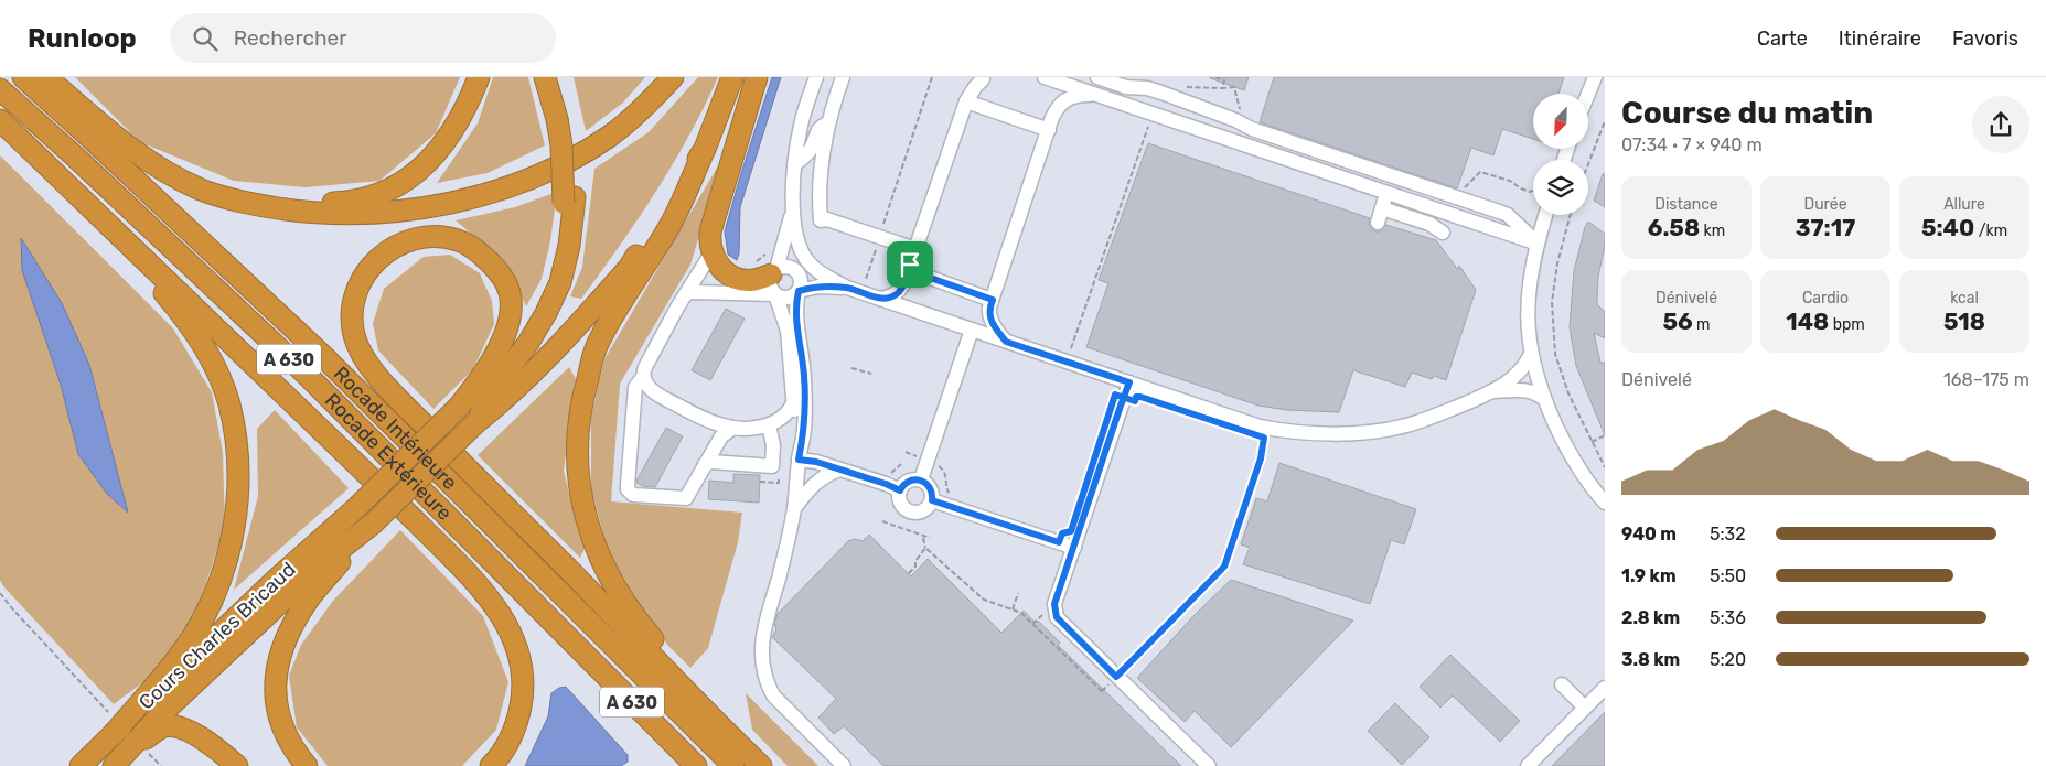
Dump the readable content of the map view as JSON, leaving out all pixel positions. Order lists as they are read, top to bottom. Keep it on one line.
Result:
{"streets":{"highway":["A 630","Rocade Intérieure","Rocade Extérieure","Cours Charles Bricaud"]},"north":"bottom left","page":{"header":"Runloop","search":"Rechercher","nav":["Carte","Itinéraire","Favoris"],"heading":["Course du matin","07:34 · 7 × 940 m"],"stats":[["Distance","6.58 km"],["Durée","37:17"],["Allure","5:40 /km"],["Dénivelé","56 m"],["Cardio","148 bpm"],["kcal","518"]],"chart":["Dénivelé","168–175 m"],"list":[{"name":"940 m","note":"5:32"},{"name":"1.9 km","note":"5:50"},{"name":"2.8 km","note":"5:36"},{"name":"3.8 km","note":"5:20"}]}}
